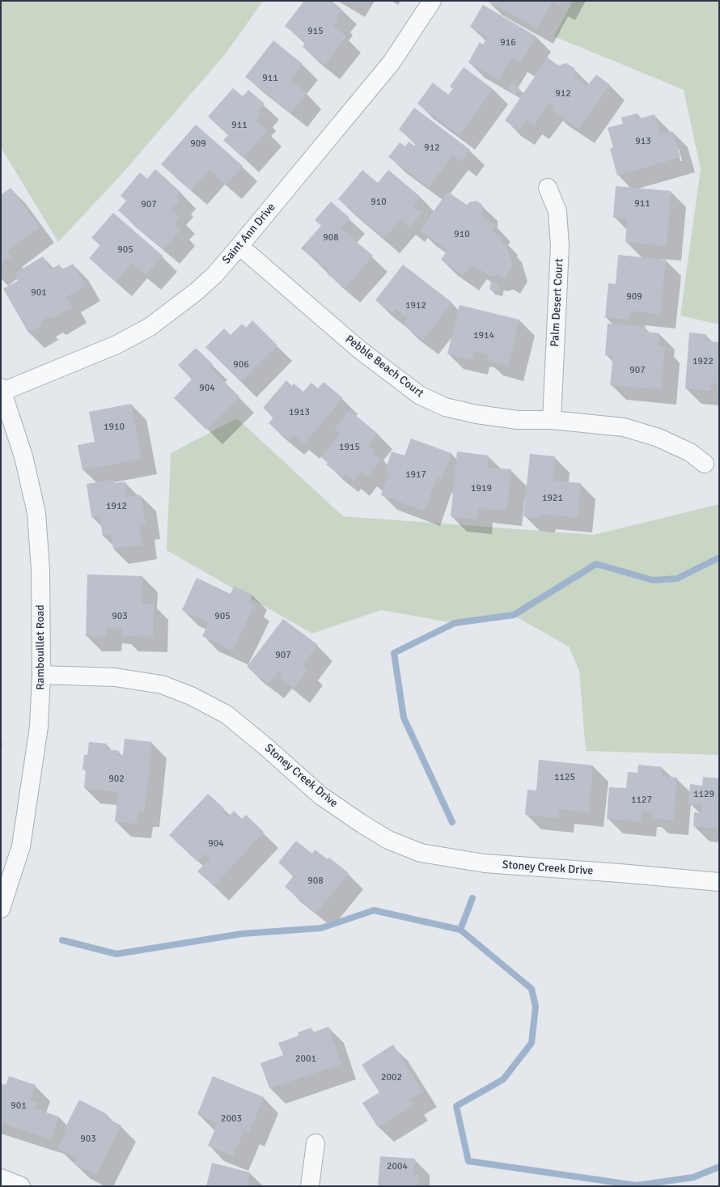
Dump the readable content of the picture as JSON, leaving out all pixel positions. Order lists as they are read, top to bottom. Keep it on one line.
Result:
{"streets":{"street":["Saint Ann Drive","Palm Desert Court","Pebble Beach Court","Rambouillet Road","Stoney Creek Drive"]},"crossings":[["Saint Ann Drive","Pebble Beach Court"],["Saint Ann Drive","Rambouillet Road"],["Palm Desert Court","Pebble Beach Court"],["Rambouillet Road","Stoney Creek Drive"]],"house_numbers":["915","916","911","912","911","913","909","912","910","911","907","910","908","905","901","909","1912","1914","1922","906","907","904","1913","1910","1915","1917","1919","1921","1912","903","905","907","1125","902","1129","1127","904","908","2001","2002","901","2003","903","2004"]}
